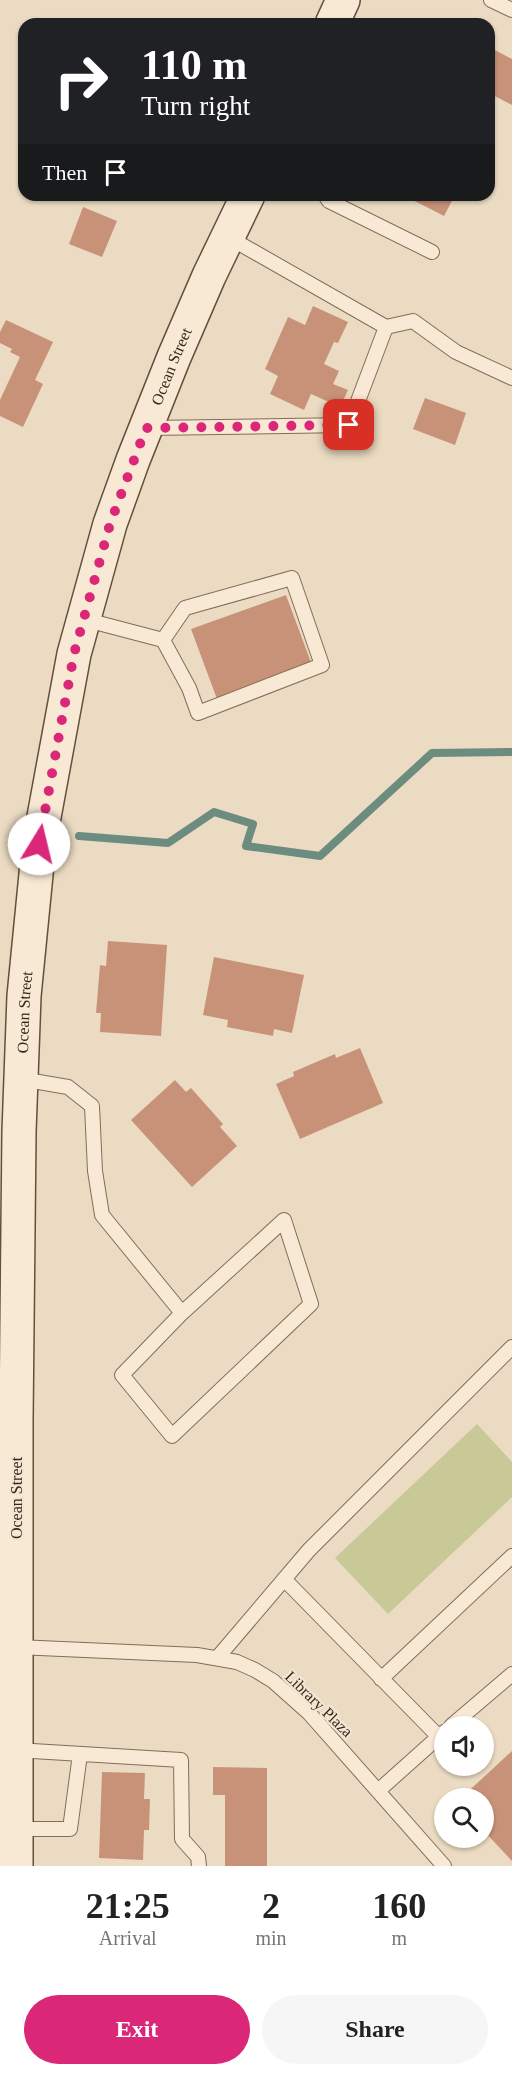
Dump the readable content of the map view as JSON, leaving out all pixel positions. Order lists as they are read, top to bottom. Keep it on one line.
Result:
{"streets":{"main road":["Ocean Street"],"lane":["Library Plaza"]},"crossings":[["Ocean Street","Library Plaza"]],"page":{"turn":["110 m","Turn right"],"then":"Then","eta":["21:25","Arrival","2","min","160","m"],"buttons":["Exit","Share"]}}
